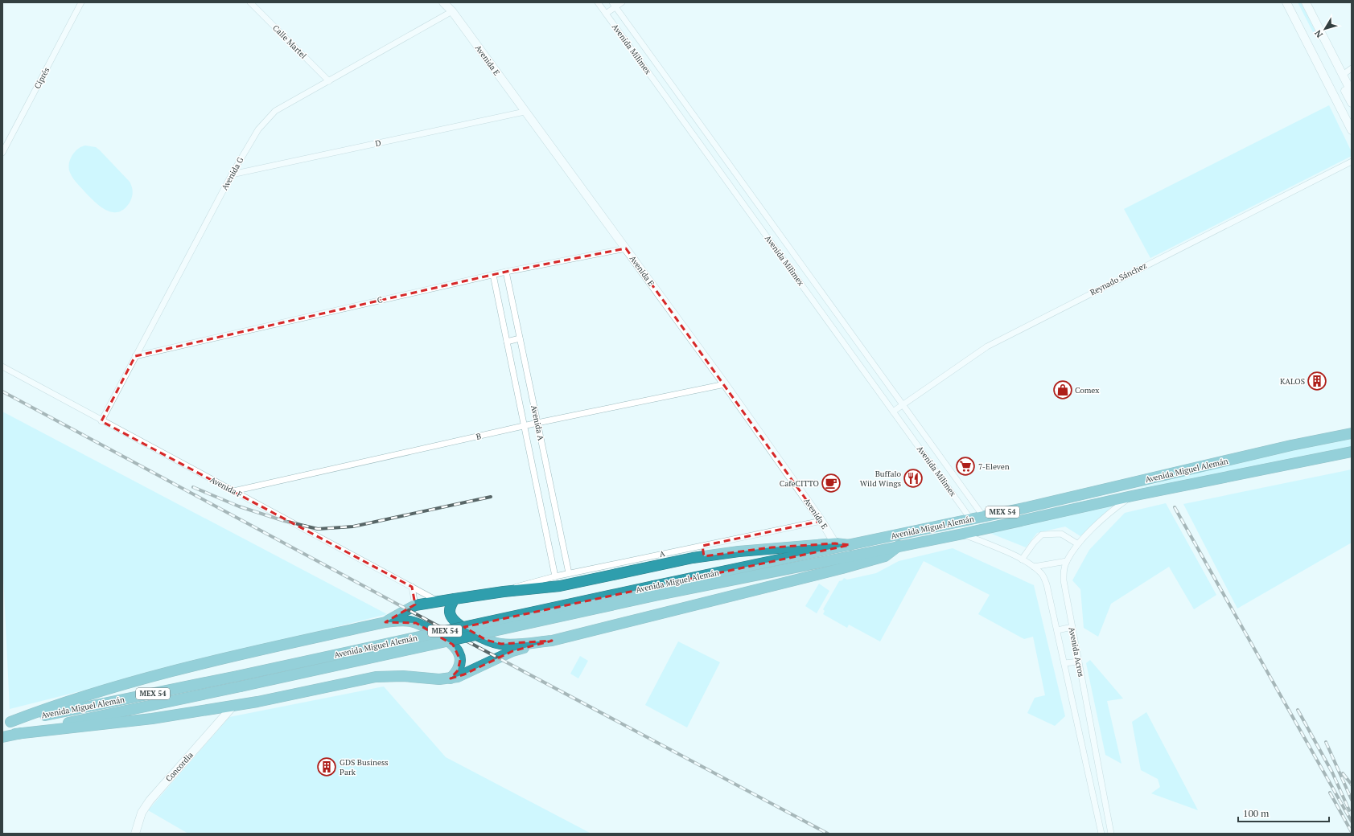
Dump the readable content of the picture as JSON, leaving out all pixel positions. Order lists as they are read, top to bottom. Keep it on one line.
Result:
{"streets":{"highway":["Avenida Miguel Alemán","MEX 54"],"main road":["Avenida E","Concordia"],"street":["Calle Martel","Avenida Milimex","Ciprés","D","Avenida G","Reynado Sánchez","C","Avenida A","B","Avenida F","A","Avenida Acros"]},"crossings":[["Calle Martel","Avenida G"],["Avenida Milimex","Reynado Sánchez"],["Avenida Milimex","Avenida Miguel Alemán"],["Avenida E","D"],["Avenida E","Avenida G"],["Avenida E","C"],["Avenida E","B"],["Avenida E","A"],["D","Avenida G"],["Avenida G","C"],["Avenida G","Avenida F"],["C","Avenida A"],["Avenida A","B"],["Avenida A","A"],["B","Avenida F"],["Avenida Miguel Alemán","Avenida Acros"]],"places":{"building":["KALOS","GDS Business Park"],"shop":["Comex"],"supermarket":["7-Eleven"],"restaurant":["Buffalo Wild Wings"],"cafe":["CafeCITTO"]},"scale_bar":"100 m","north":"bottom left"}
